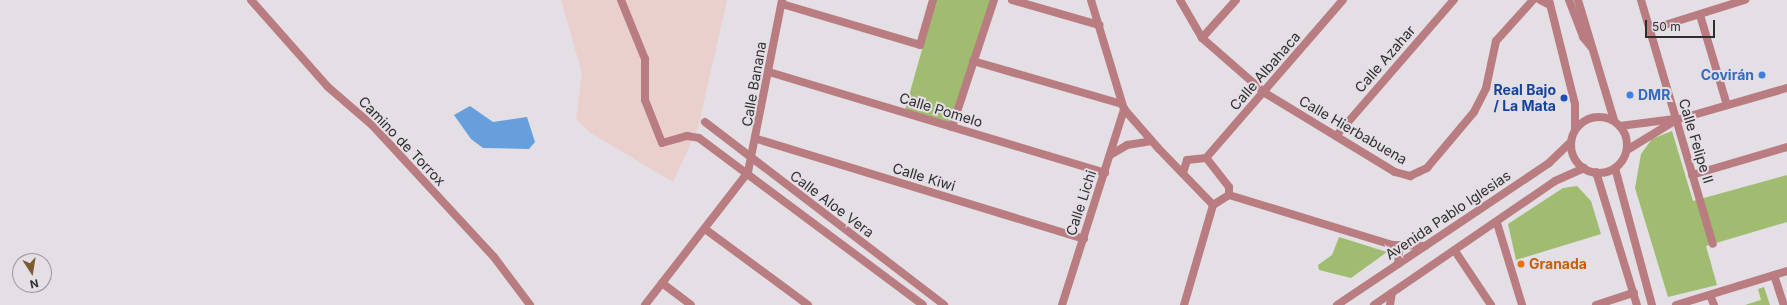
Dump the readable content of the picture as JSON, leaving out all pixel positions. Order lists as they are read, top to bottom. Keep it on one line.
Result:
{"streets":{"street":["Calle Azahar","Calle Albahaca","Calle Banana","Calle Pomelo","Calle Hierbabuena","Camino de Torrox","Calle Felipe II","Calle Kiwi","Calle Lichi","Calle Aloe Vera","Avenida Pablo Iglesias"]},"crossings":[["Calle Azahar","Calle Hierbabuena"],["Calle Albahaca","Calle Hierbabuena"],["Calle Banana","Calle Pomelo"],["Calle Banana","Calle Kiwi"],["Calle Banana","Calle Aloe Vera"],["Calle Pomelo","Calle Lichi"],["Calle Kiwi","Calle Lichi"]],"places":["Covirán","DMR","Real Bajo / La Mata","Granada"],"scale_bar":"50 m","north":"bottom"}
